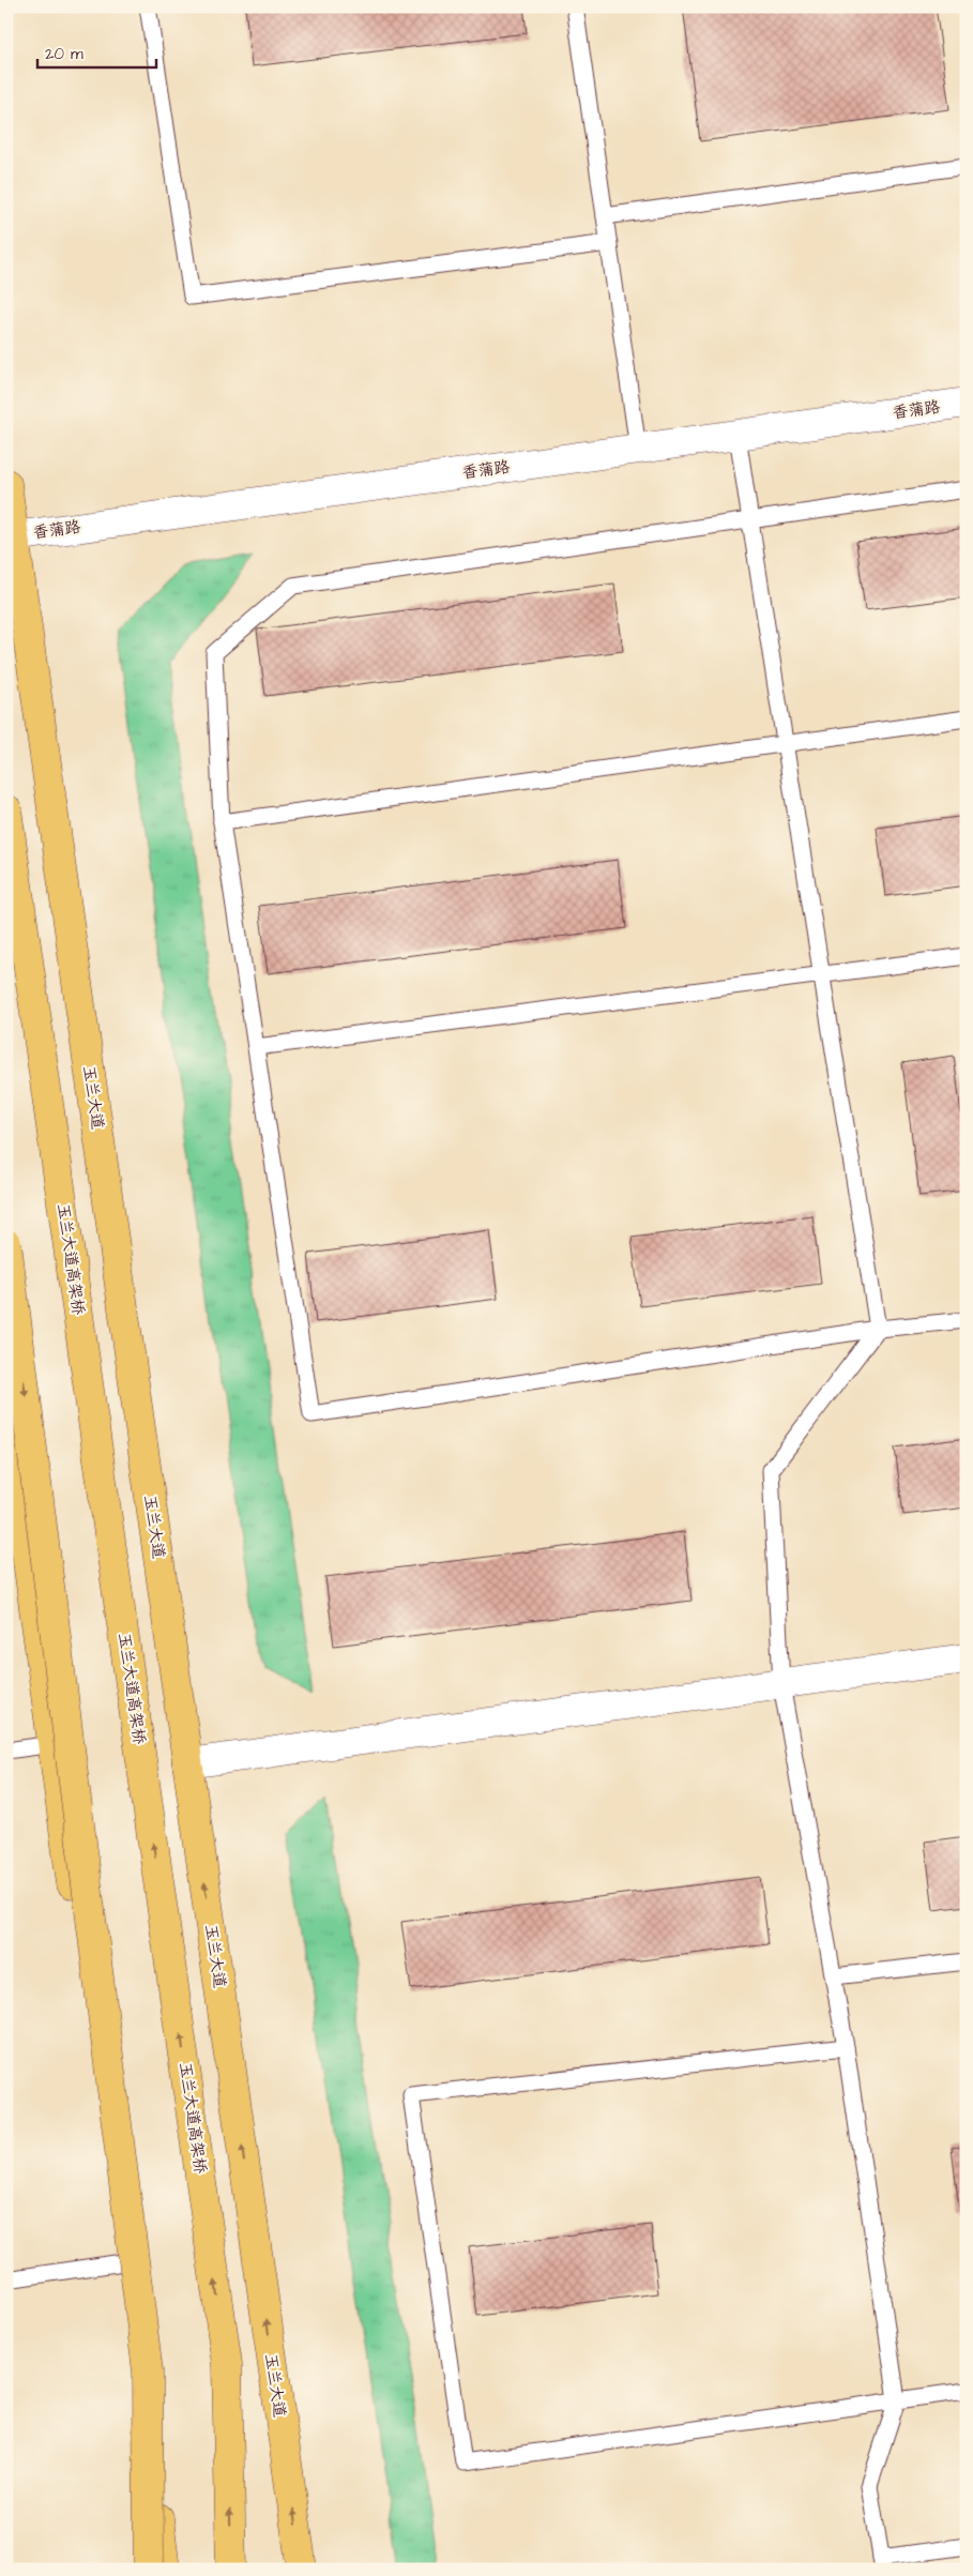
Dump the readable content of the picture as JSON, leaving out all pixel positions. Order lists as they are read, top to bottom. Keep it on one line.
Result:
{"streets":{"main road":["玉兰大道","玉兰大道高架桥"],"street":["香蒲路"]},"crossings":[["香蒲路","玉兰大道"]],"scale_bar":"20 m"}
